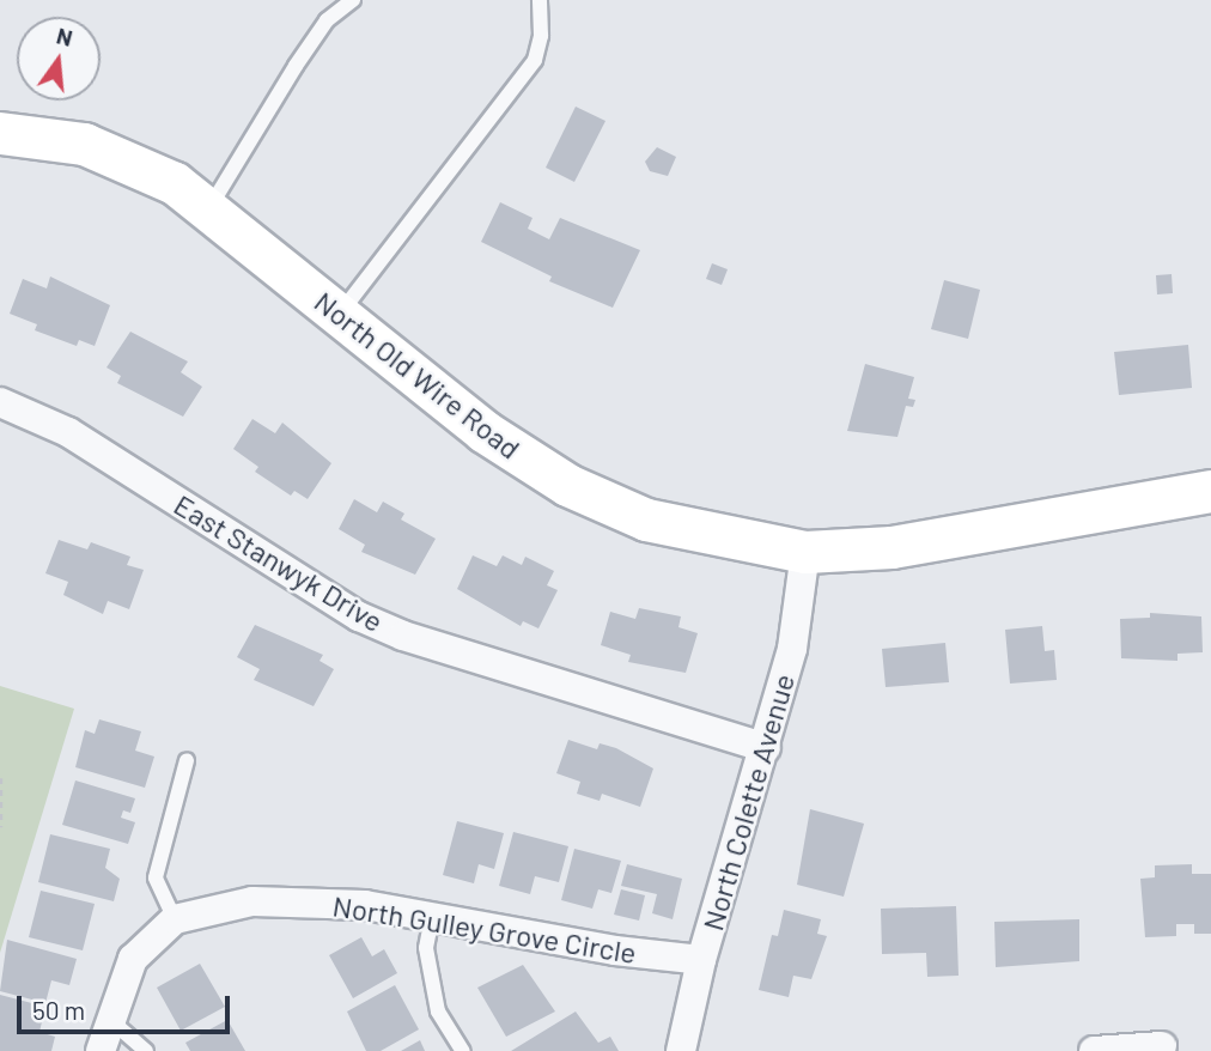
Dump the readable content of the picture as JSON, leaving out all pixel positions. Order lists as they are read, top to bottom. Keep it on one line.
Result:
{"streets":{"street":["North Old Wire Road","East Stanwyk Drive","North Colette Avenue","North Gulley Grove Circle"]},"crossings":[["North Old Wire Road","North Colette Avenue"],["East Stanwyk Drive","North Colette Avenue"],["North Colette Avenue","North Gulley Grove Circle"]],"scale_bar":"50 m","north":"top"}
